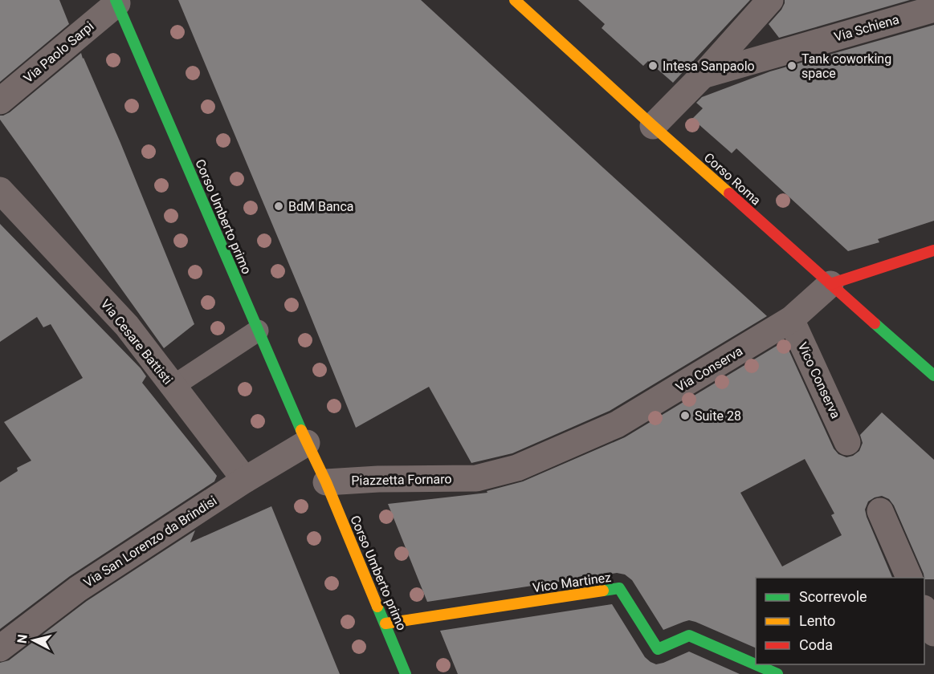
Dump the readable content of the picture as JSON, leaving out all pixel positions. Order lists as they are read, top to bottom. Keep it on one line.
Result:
{"streets":{"street":["Via Schiena","Via Paolo Sarpi","Corso Roma","Corso Umberto primo","Via Cesare Battisti","Via Conserva","Vico Conserva","Piazzetta Fornaro","Via San Lorenzo da Brindisi","Vico Martinez"]},"crossings":[["Via Paolo Sarpi","Corso Umberto primo"],["Corso Roma","Via Conserva"],["Corso Umberto primo","Piazzetta Fornaro"],["Corso Umberto primo","Via San Lorenzo da Brindisi"],["Corso Umberto primo","Vico Martinez"],["Via Cesare Battisti","Via San Lorenzo da Brindisi"],["Via Conserva","Vico Conserva"],["Via Conserva","Piazzetta Fornaro"]],"places":["Intesa Sanpaolo","Tank coworking space","BdM Banca","Suite 28"],"legend":["Scorrevole","Lento","Coda"],"north":"left"}
